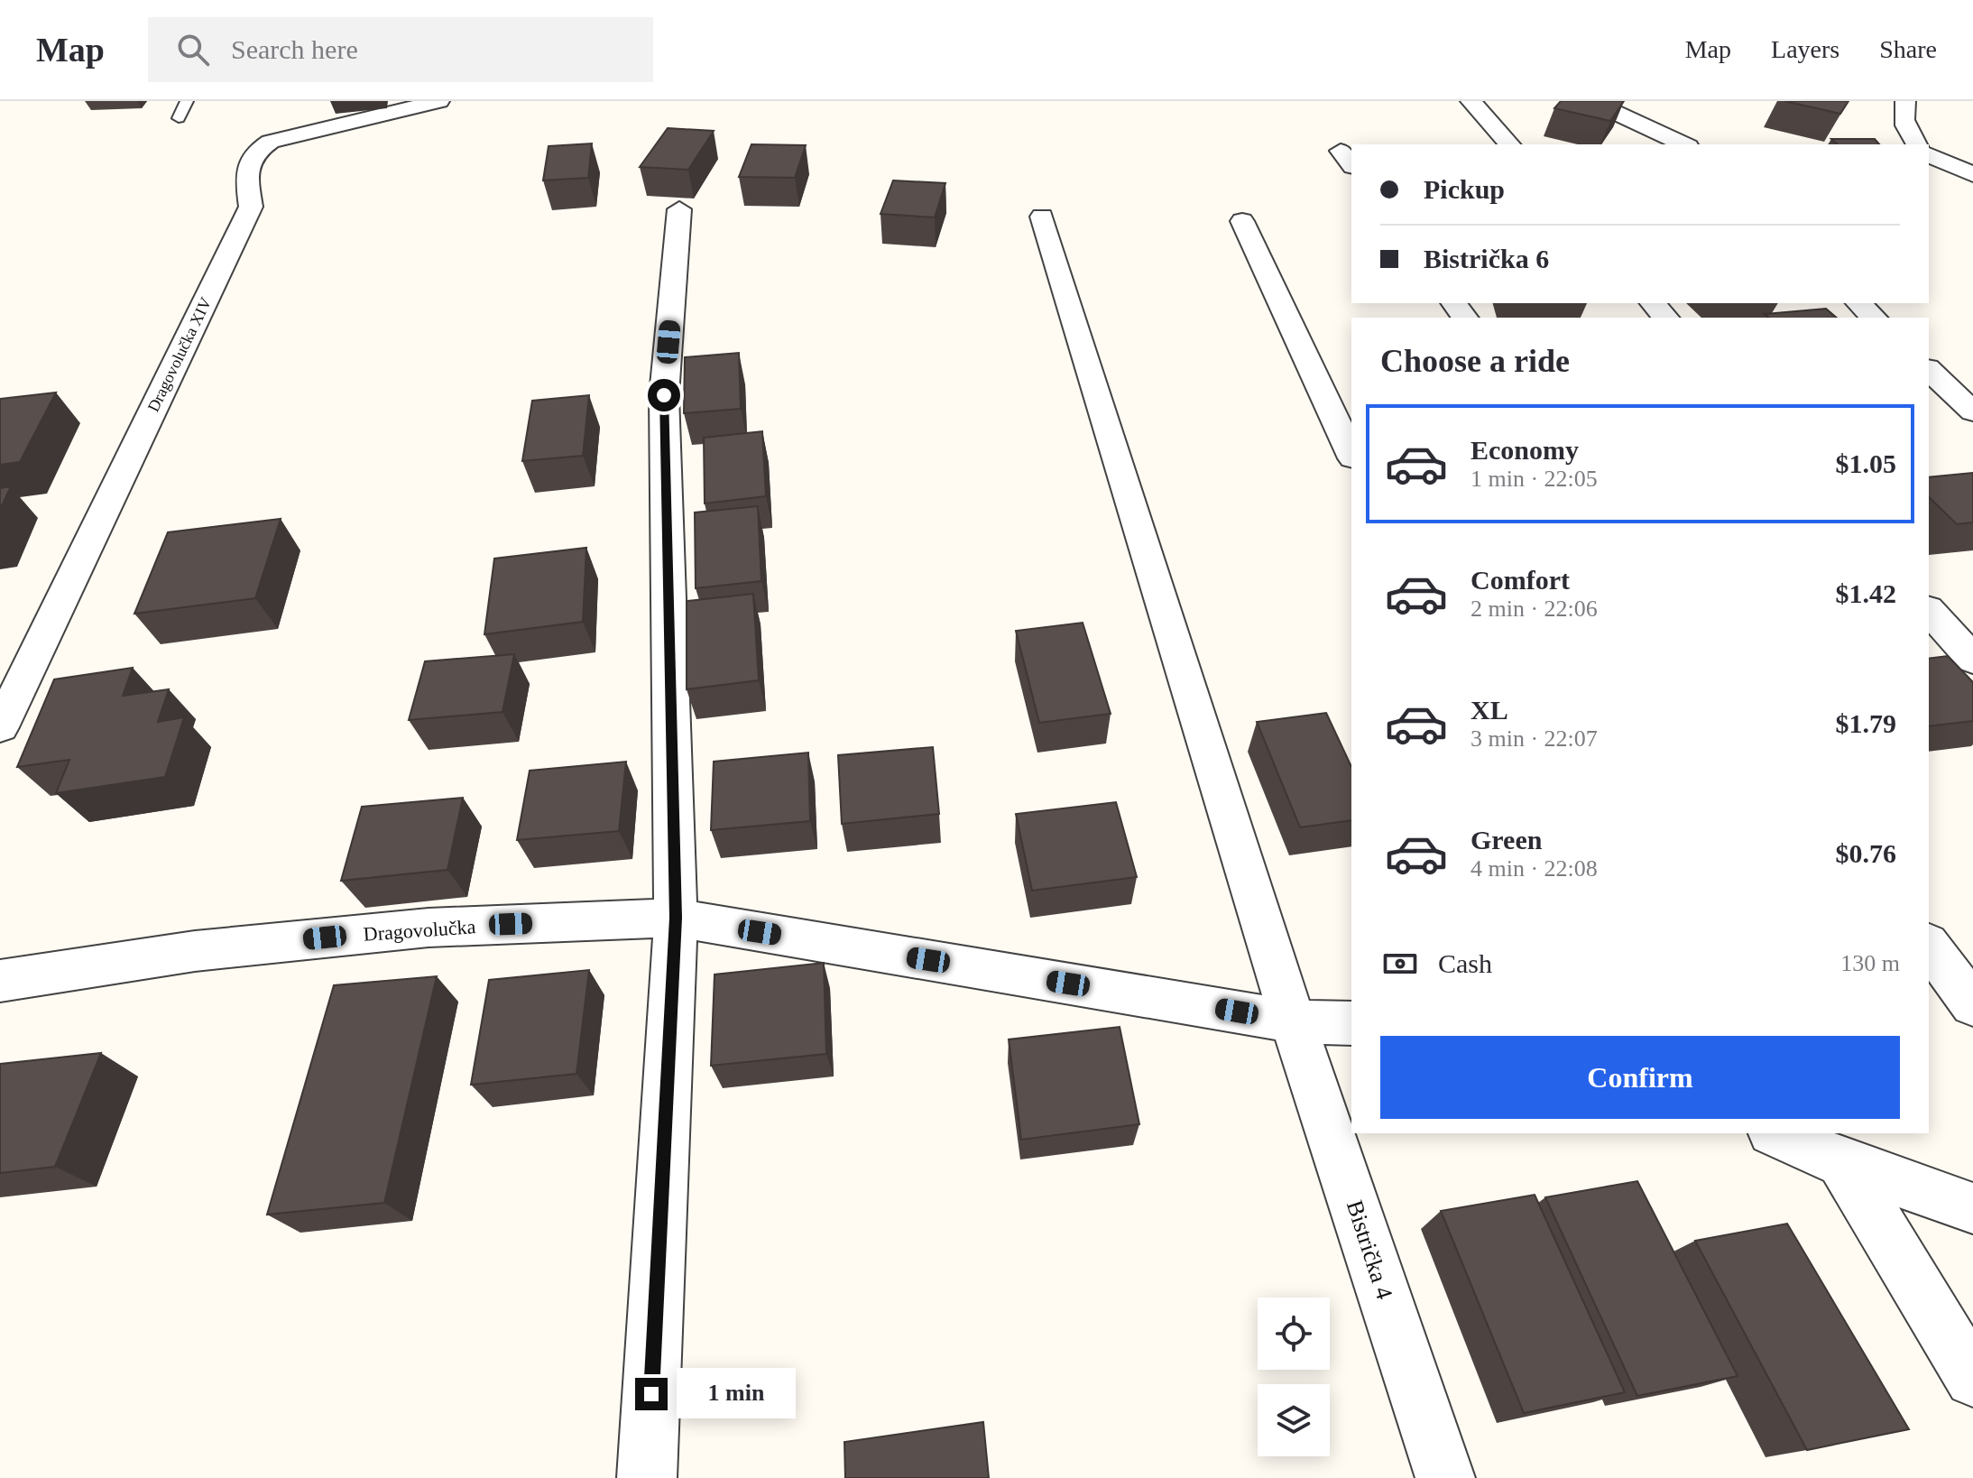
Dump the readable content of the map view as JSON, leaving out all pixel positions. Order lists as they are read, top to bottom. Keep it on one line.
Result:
{"streets":{"street":["Dragovolučka XIV","Dragovolučka","Bistrička 4"]},"crossings":[["Dragovolučka","Bistrička 4"]],"page":{"header":"Map","search":"Search here","nav":["Map","Layers","Share"],"banner":["Pickup","Bistrička 6"],"heading":"Choose a ride","list":[{"name":"Economy","note":"1 min · 22:05","value":"$1.05"},{"name":"Comfort","note":"2 min · 22:06","value":"$1.42"},{"name":"XL","note":"3 min · 22:07","value":"$1.79"},{"name":"Green","note":"4 min · 22:08","value":"$0.76"}],"pay":["Cash","130 m"],"buttons":"Confirm","bubble":"1 min"}}
